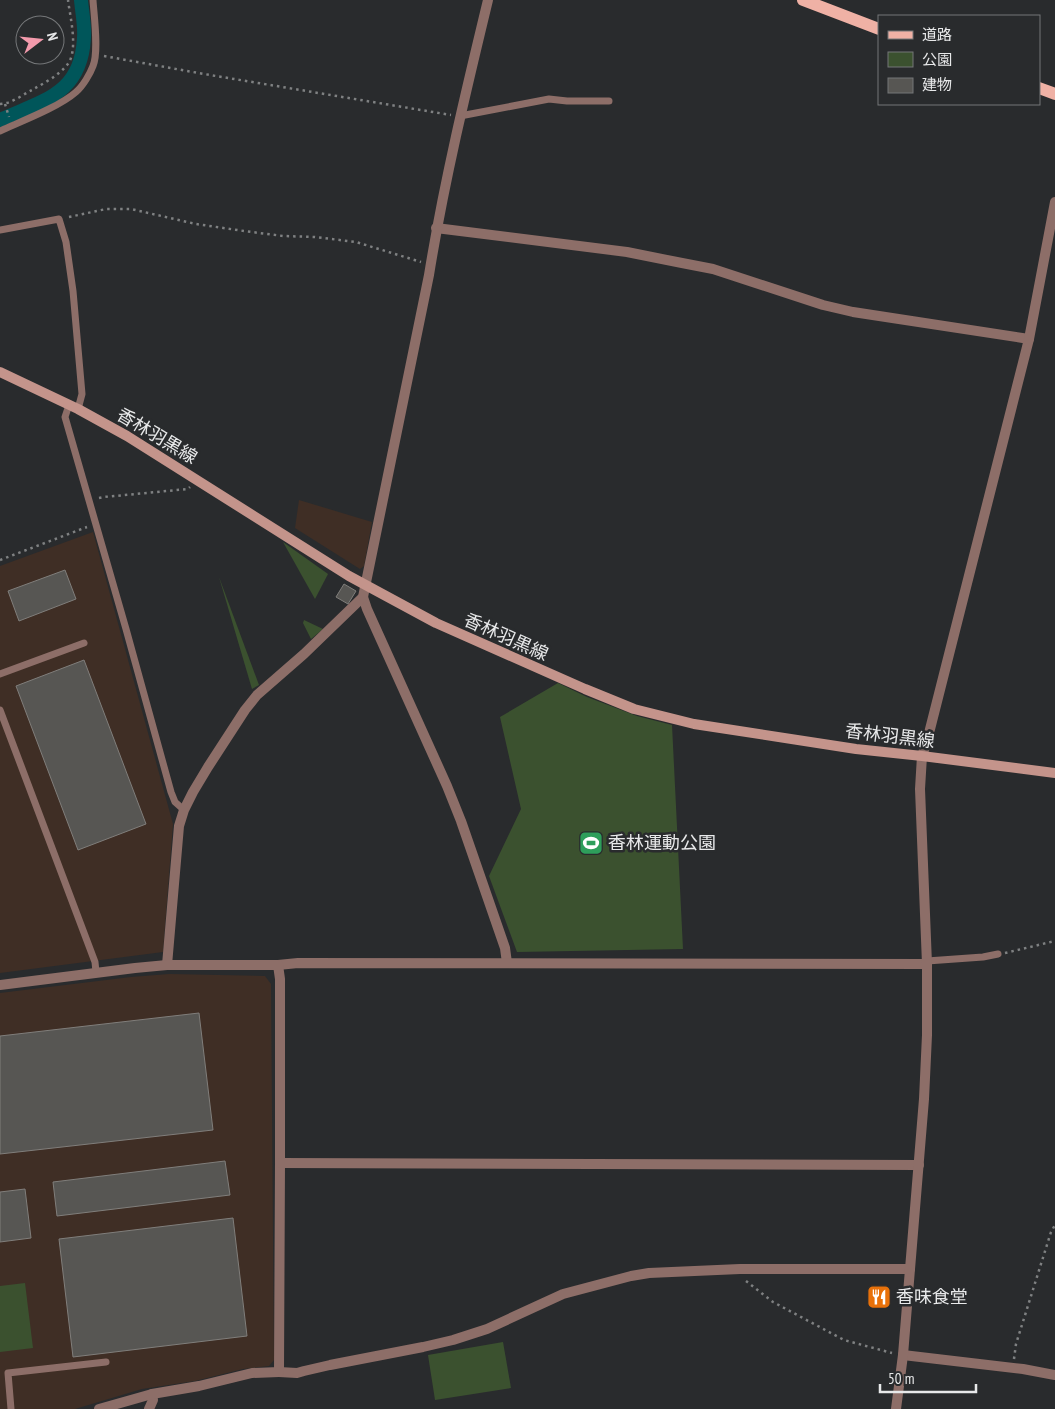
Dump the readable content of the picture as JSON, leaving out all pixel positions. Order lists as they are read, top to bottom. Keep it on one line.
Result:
{"streets":{"main road":["香林羽黒線"]},"places":{"sports":["香林運動公園"],"restaurant":["香味食堂"]},"legend":["道路","公園","建物"],"scale_bar":"50 m","north":"right"}
